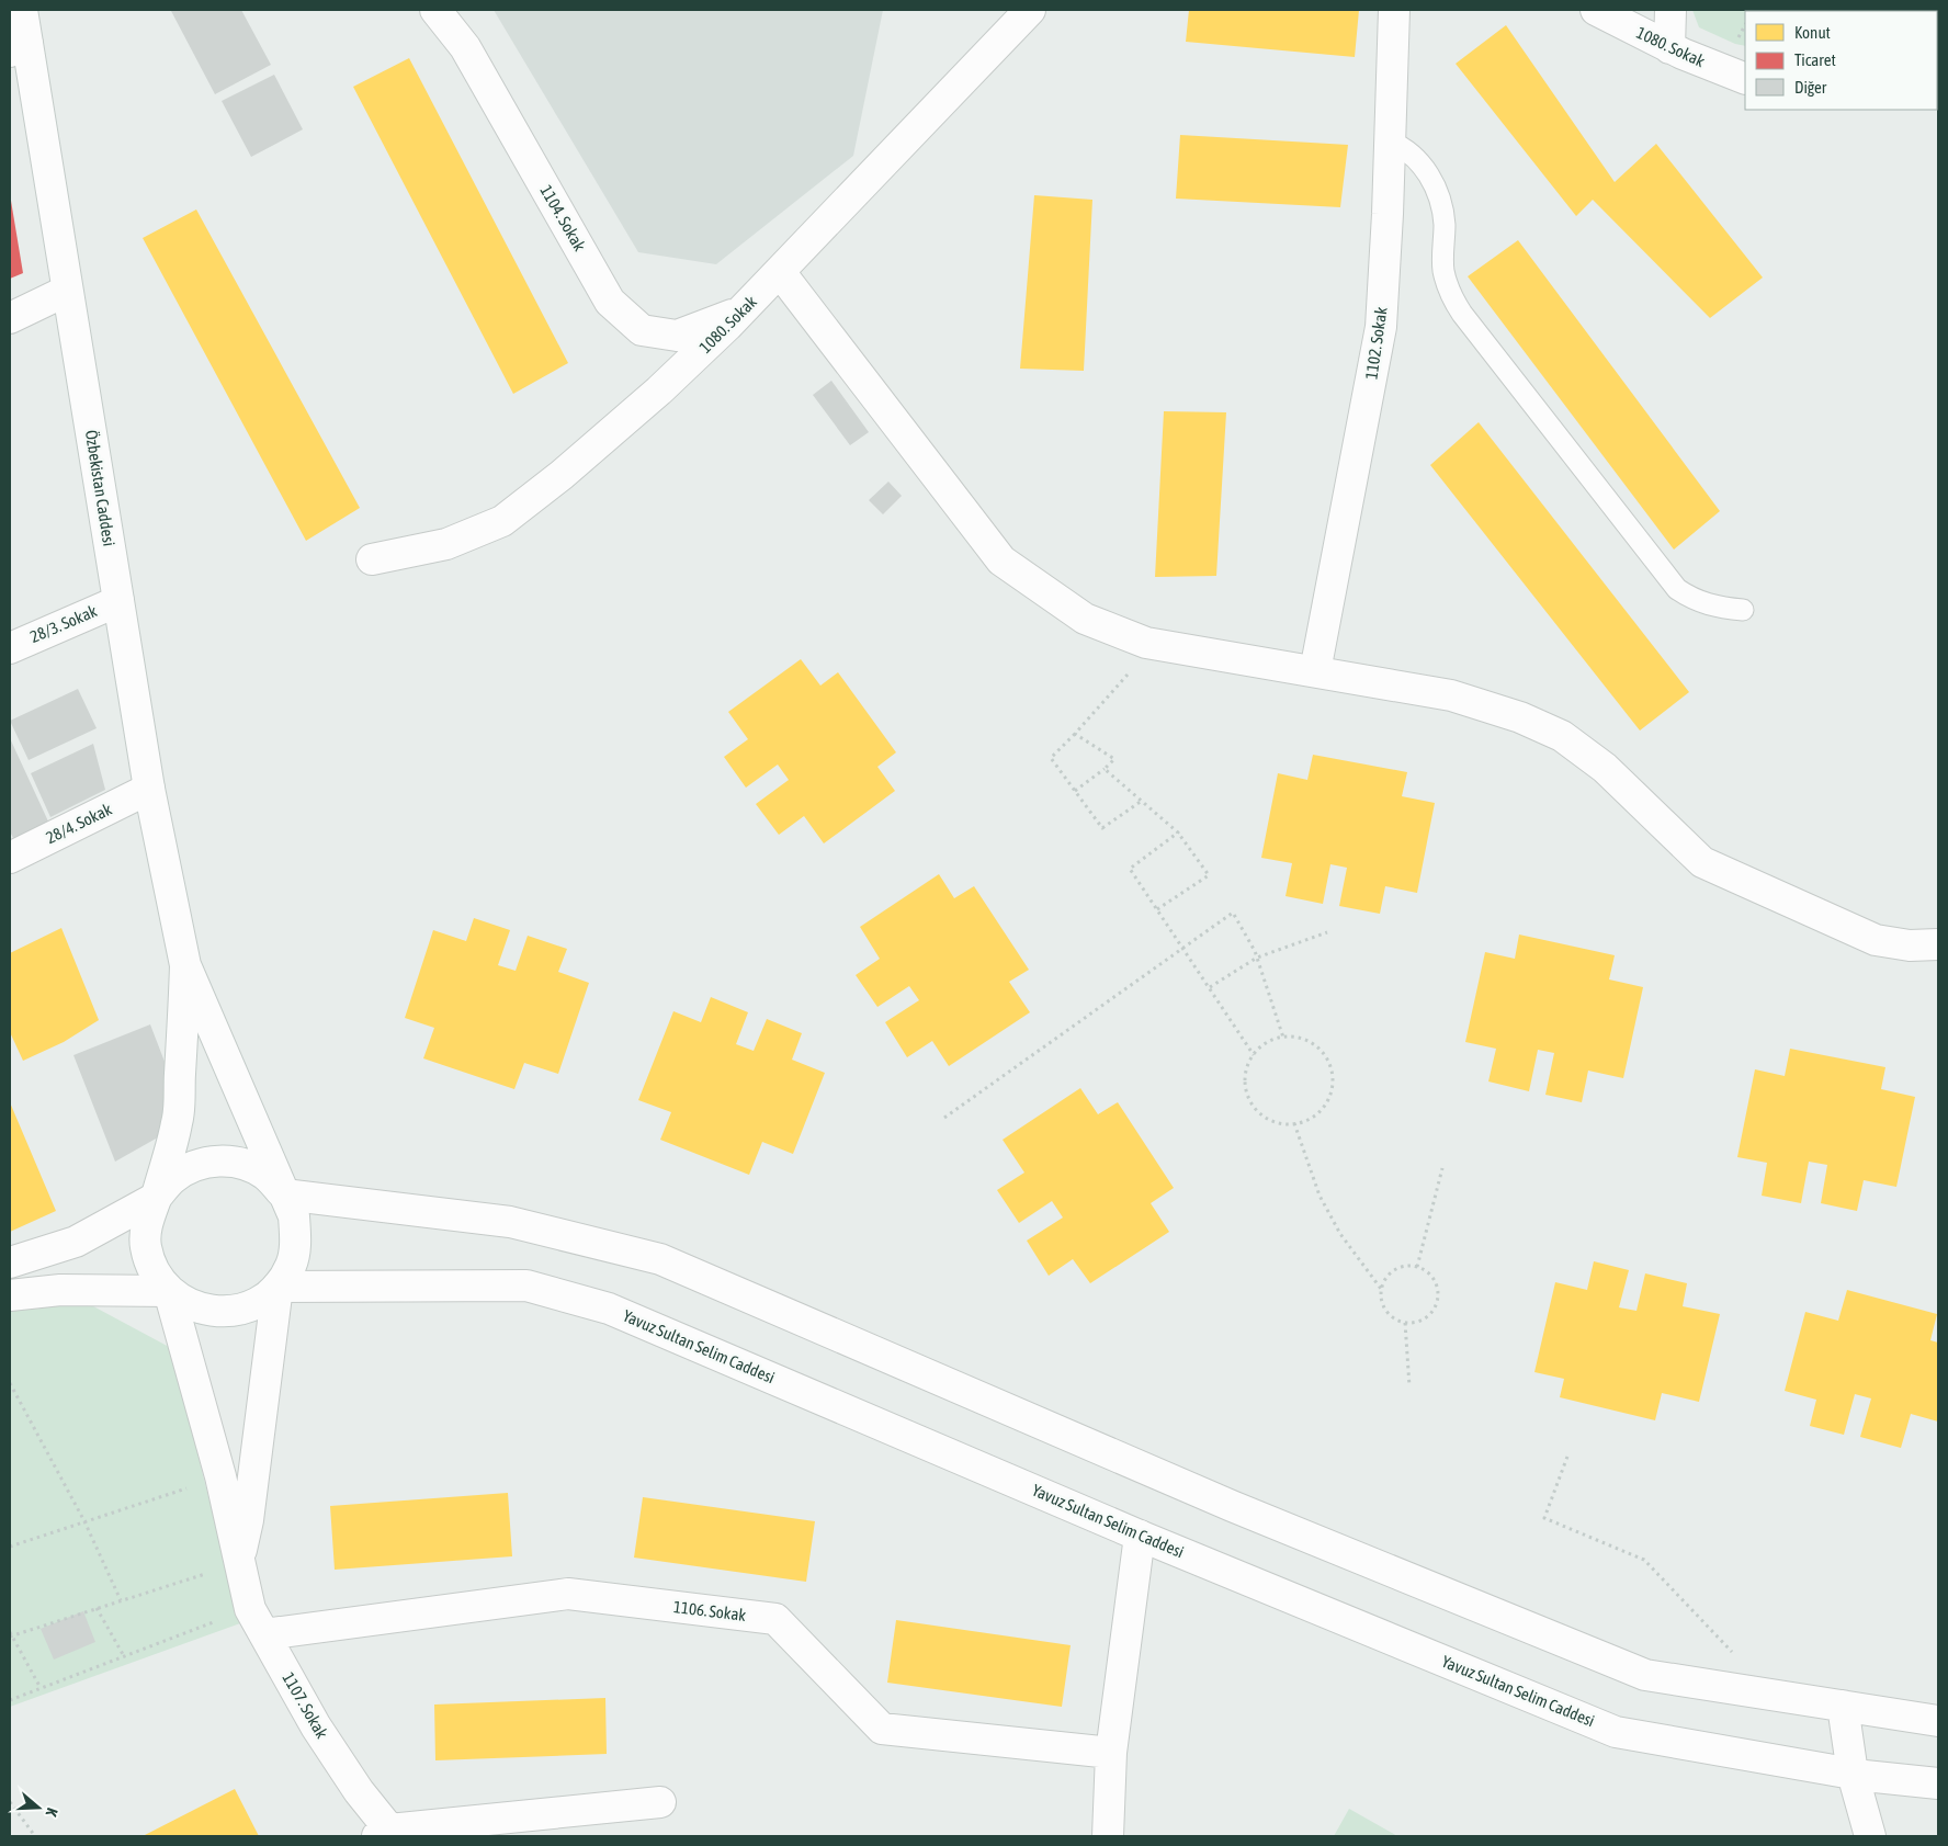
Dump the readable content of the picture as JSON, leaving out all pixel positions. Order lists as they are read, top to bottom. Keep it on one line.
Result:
{"streets":{"street":["1080. Sokak","1104. Sokak","1102. Sokak","Özbekistan Caddesi","28/3. Sokak","28/4. Sokak","Yavuz Sultan Selim Caddesi","1106. Sokak","1107. Sokak"]},"crossings":[["1080. Sokak","1104. Sokak"],["Özbekistan Caddesi","28/3. Sokak"],["Özbekistan Caddesi","28/4. Sokak"],["Yavuz Sultan Selim Caddesi","1107. Sokak"],["1106. Sokak","1107. Sokak"]],"legend":["Konut","Ticaret","Diğer"],"north":"right"}
